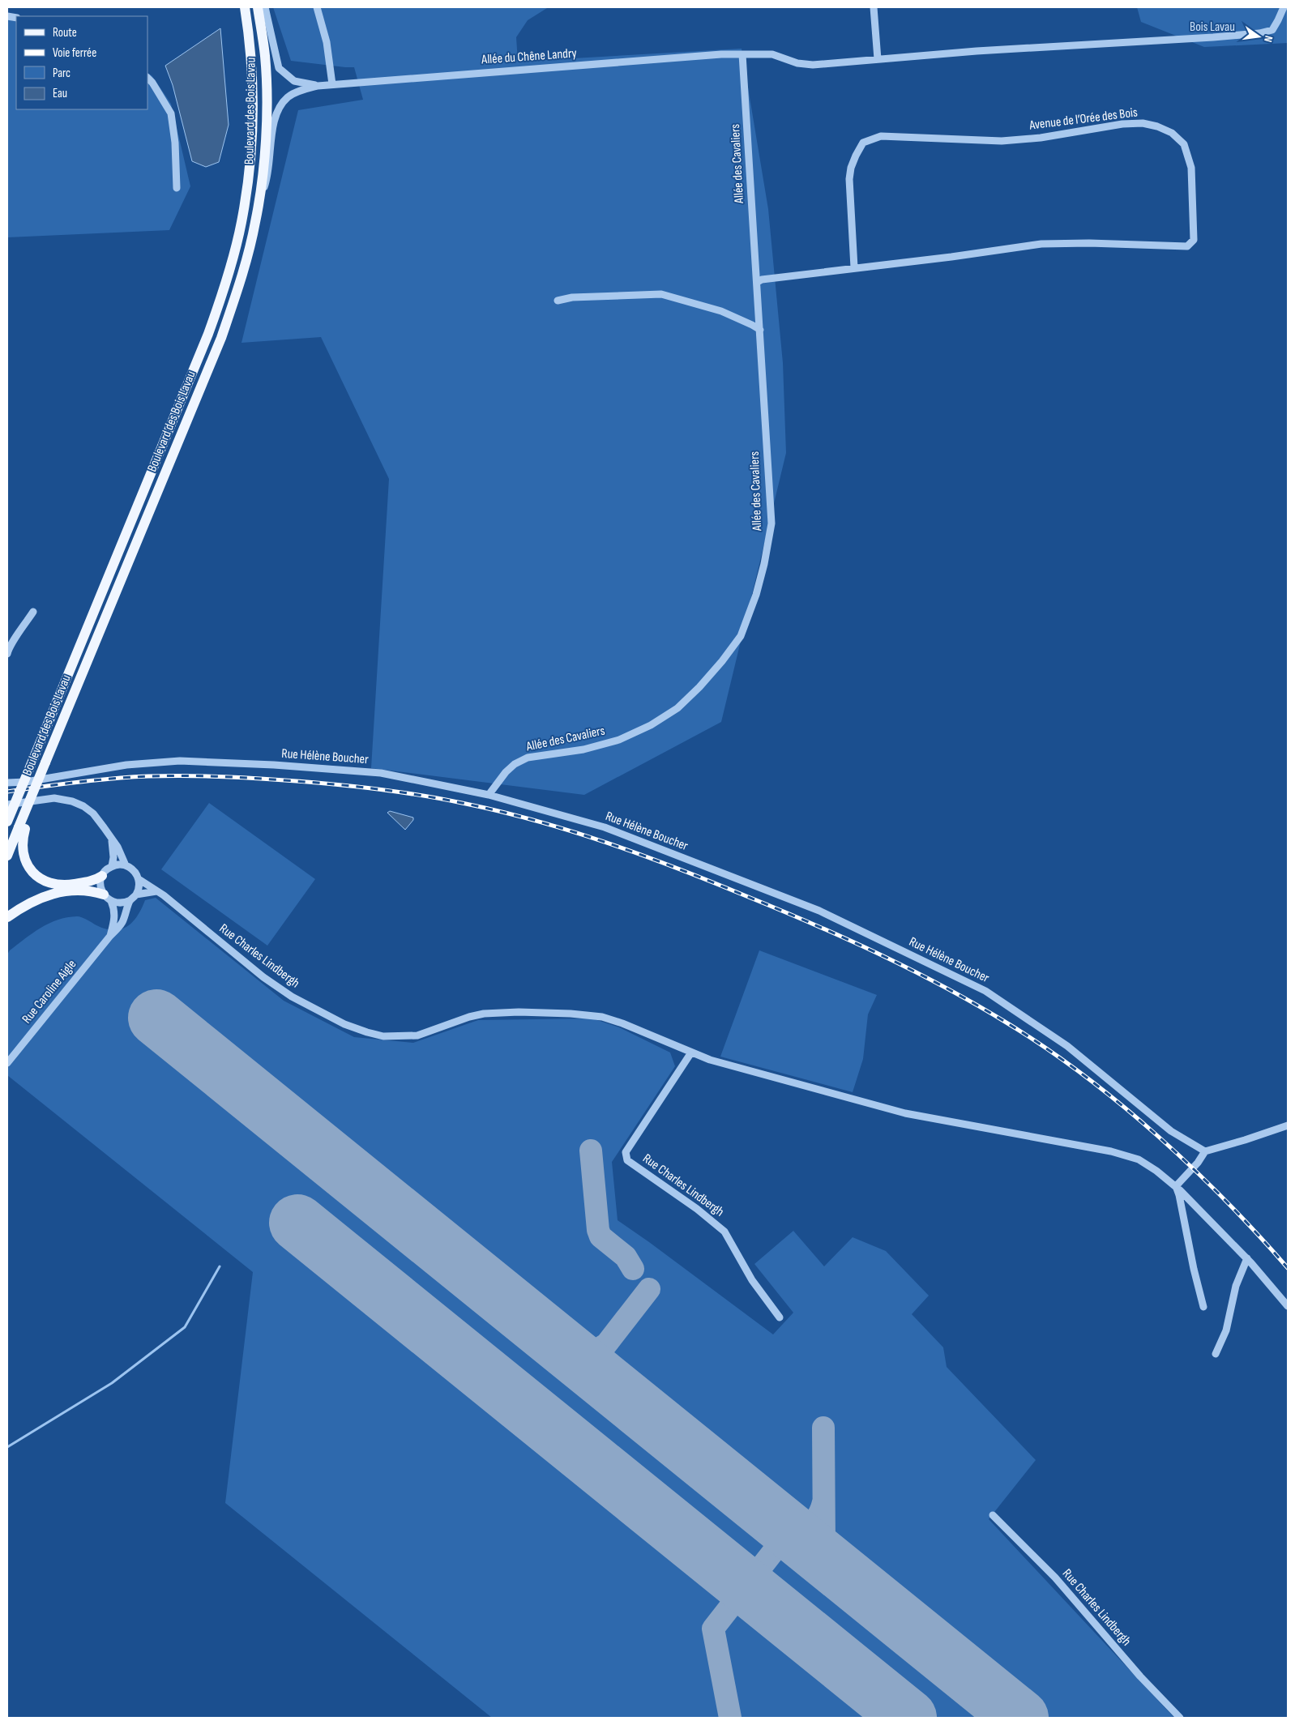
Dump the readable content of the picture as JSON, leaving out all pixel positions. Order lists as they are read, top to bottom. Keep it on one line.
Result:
{"streets":{"main road":["Boulevard des Bois Lavau"],"street":["Allée du Chêne Landry","Avenue de l’Orée des Bois","Allée des Cavaliers","Rue Hélène Boucher","Rue Charles Lindbergh","Rue Caroline Aigle"]},"crossings":[["Allée du Chêne Landry","Boulevard des Bois Lavau"],["Allée du Chêne Landry","Allée des Cavaliers"],["Avenue de l’Orée des Bois","Allée des Cavaliers"],["Allée des Cavaliers","Rue Hélène Boucher"],["Rue Charles Lindbergh","Rue Caroline Aigle"]],"parks":["Bois Lavau"],"legend":["Route","Voie ferrée","Parc","Eau"],"north":"right"}
